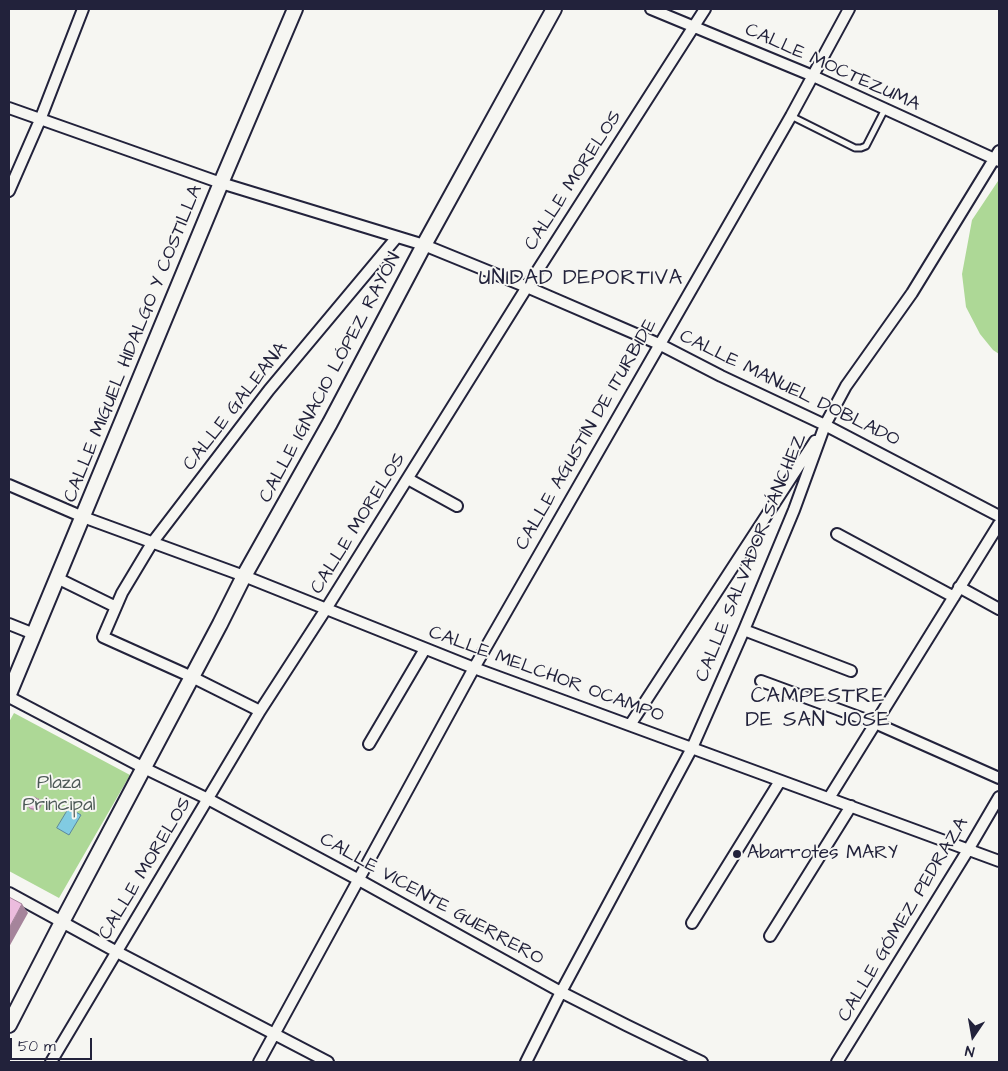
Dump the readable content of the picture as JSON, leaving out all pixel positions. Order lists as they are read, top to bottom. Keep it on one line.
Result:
{"streets":{"street":["CALLE MOCTEZUMA","CALLE MORELOS","CALLE MIGUEL HIDALGO Y COSTILLA","CALLE IGNACIO LÓPEZ RAYÓN","CALLE MANUEL DOBLADO","CALLE GALEANA","CALLE AGUSTÍN DE ITURBIDE","CALLE SALVADOR SÁNCHEZ","CALLE MELCHOR OCAMPO","CALLE VICENTE GUERRERO","CALLE GÓMEZ PEDRAZA"]},"crossings":[["CALLE MOCTEZUMA","CALLE MORELOS"],["CALLE MOCTEZUMA","CALLE AGUSTÍN DE ITURBIDE"],["CALLE MOCTEZUMA","CALLE SALVADOR SÁNCHEZ"],["CALLE MORELOS","CALLE MANUEL DOBLADO"],["CALLE MORELOS","CALLE MELCHOR OCAMPO"],["CALLE MORELOS","CALLE VICENTE GUERRERO"],["CALLE MIGUEL HIDALGO Y COSTILLA","CALLE MANUEL DOBLADO"],["CALLE MIGUEL HIDALGO Y COSTILLA","CALLE MELCHOR OCAMPO"],["CALLE MIGUEL HIDALGO Y COSTILLA","CALLE VICENTE GUERRERO"],["CALLE IGNACIO LÓPEZ RAYÓN","CALLE MANUEL DOBLADO"],["CALLE IGNACIO LÓPEZ RAYÓN","CALLE GALEANA"],["CALLE IGNACIO LÓPEZ RAYÓN","CALLE MELCHOR OCAMPO"],["CALLE IGNACIO LÓPEZ RAYÓN","CALLE VICENTE GUERRERO"],["CALLE MANUEL DOBLADO","CALLE GALEANA"],["CALLE MANUEL DOBLADO","CALLE AGUSTÍN DE ITURBIDE"],["CALLE MANUEL DOBLADO","CALLE SALVADOR SÁNCHEZ"],["CALLE GALEANA","CALLE MELCHOR OCAMPO"],["CALLE AGUSTÍN DE ITURBIDE","CALLE MELCHOR OCAMPO"],["CALLE AGUSTÍN DE ITURBIDE","CALLE VICENTE GUERRERO"],["CALLE SALVADOR SÁNCHEZ","CALLE MELCHOR OCAMPO"],["CALLE SALVADOR SÁNCHEZ","CALLE VICENTE GUERRERO"],["CALLE MELCHOR OCAMPO","CALLE GÓMEZ PEDRAZA"]],"districts":["UNIDAD DEPORTIVA","CAMPESTRE DE SAN JOSE"],"parks":["Plaza Principal"],"places":["Abarrotes MARY"],"scale_bar":"50 m","north":"bottom"}
